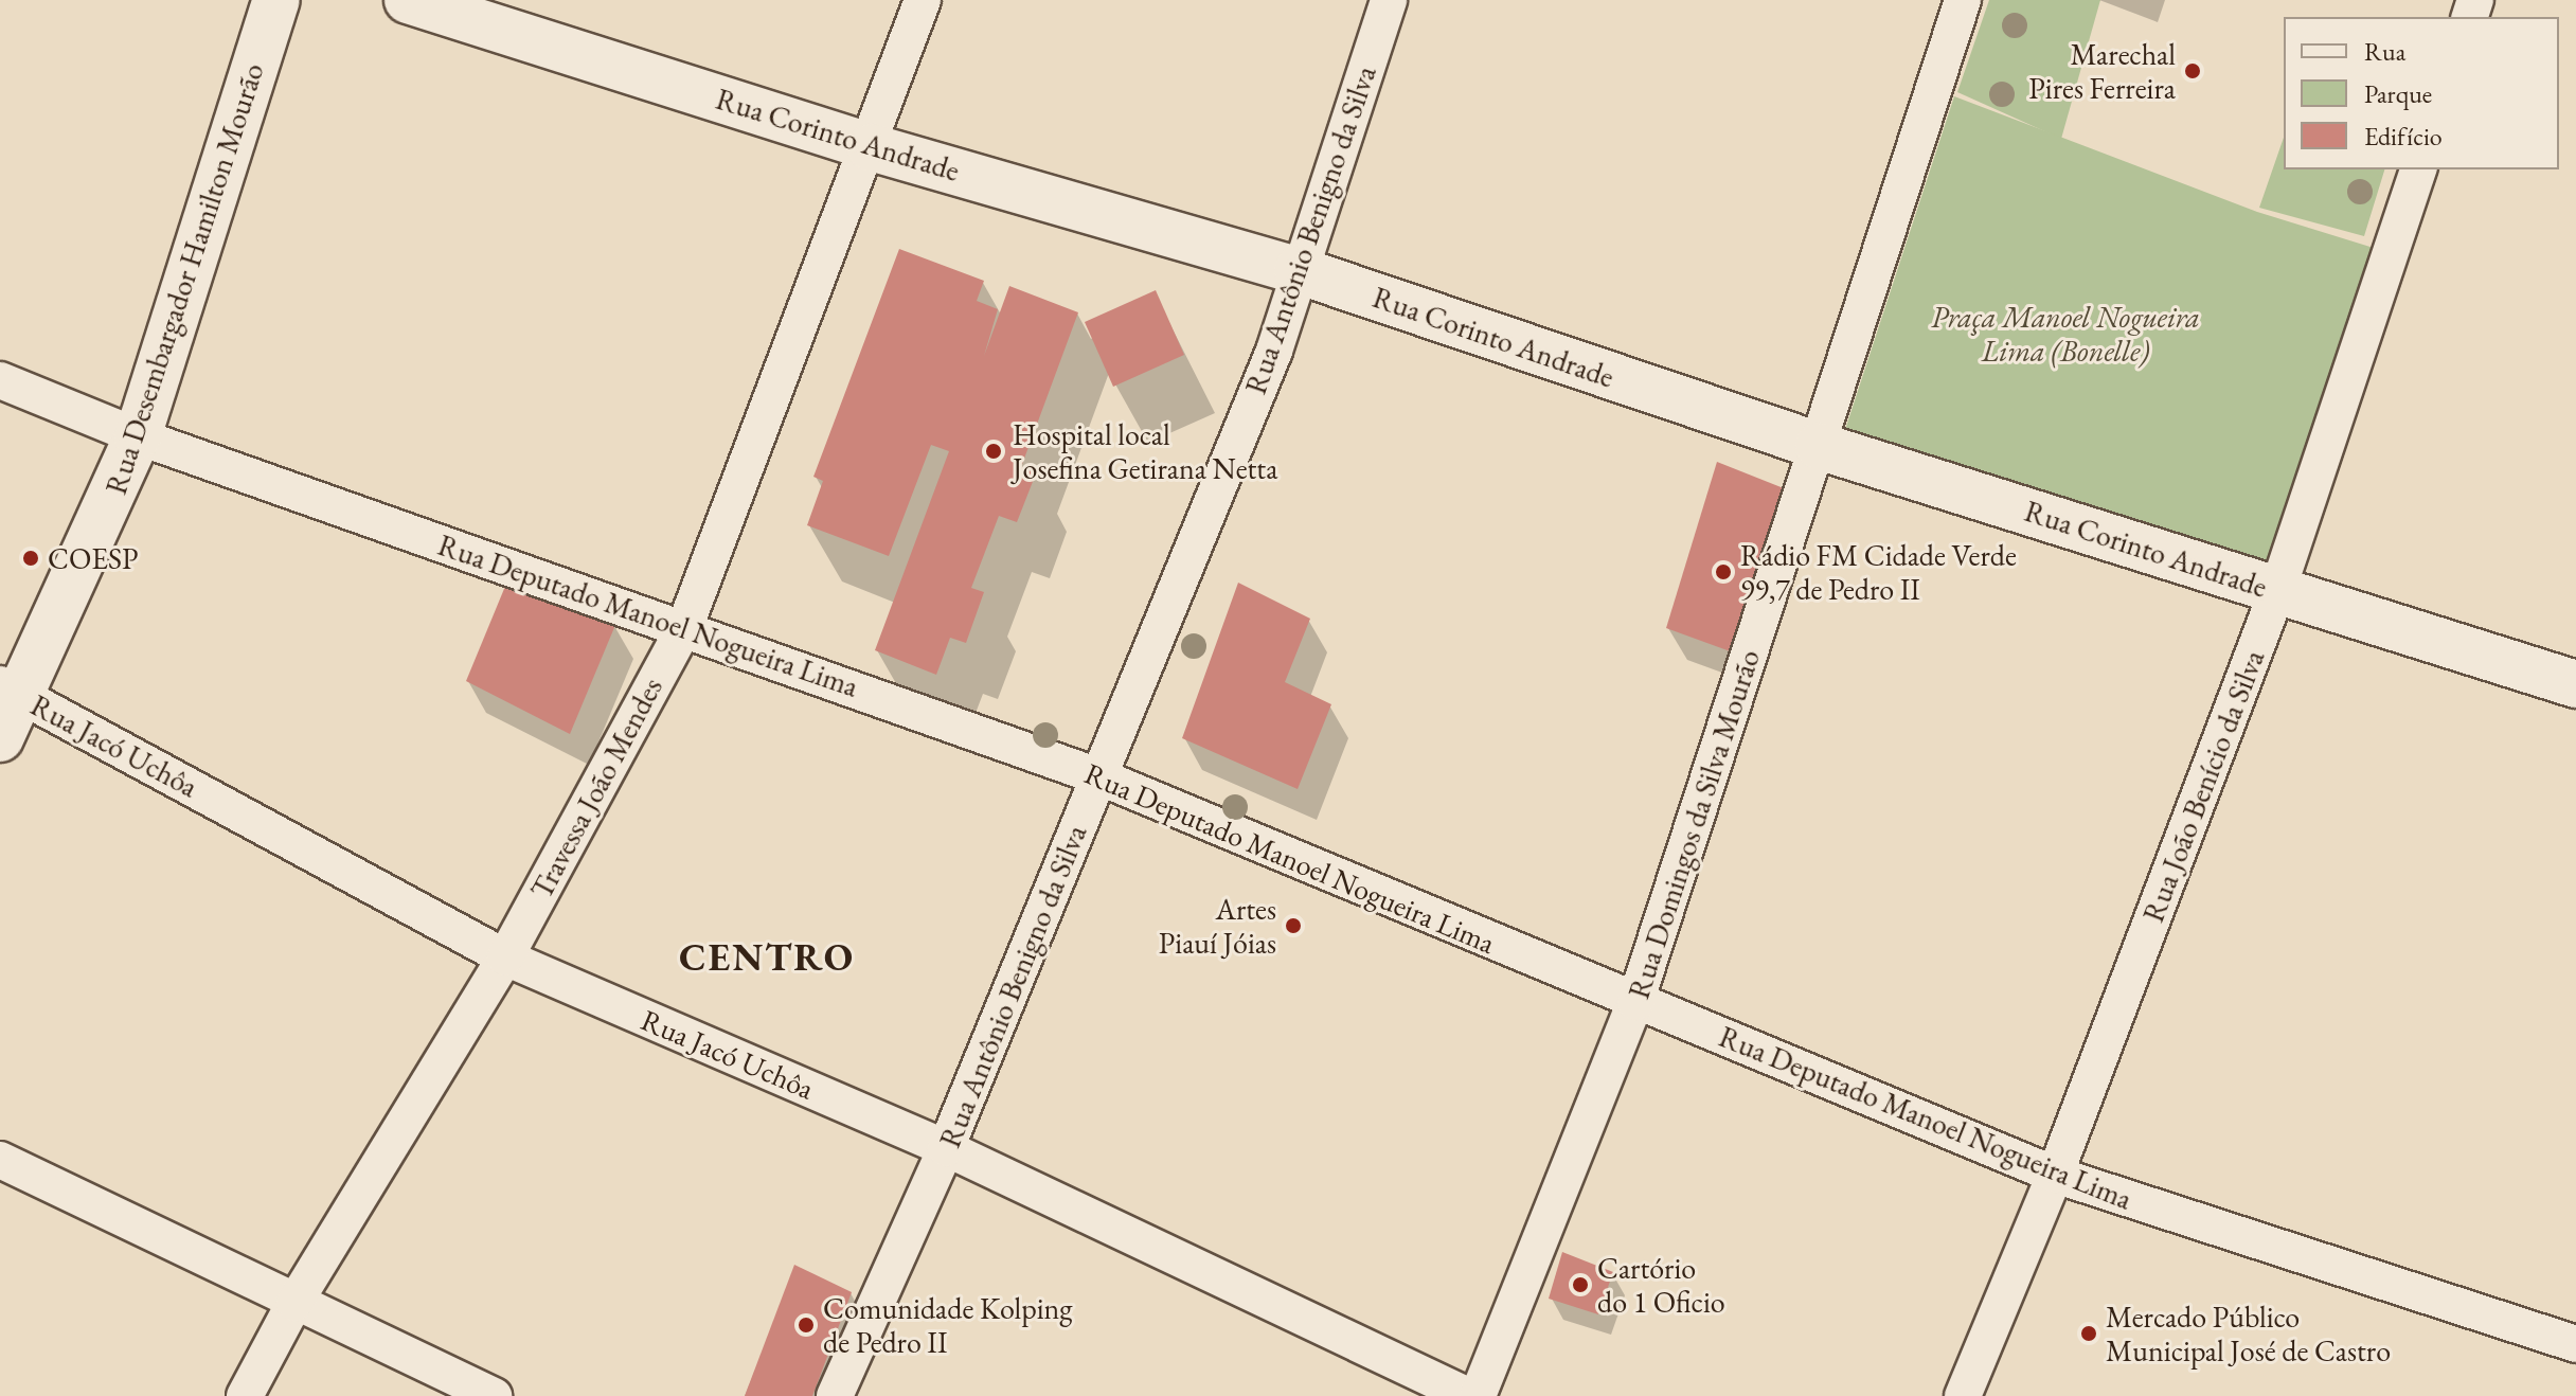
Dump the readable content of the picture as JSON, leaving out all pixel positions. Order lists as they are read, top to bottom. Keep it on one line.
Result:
{"streets":{"street":["Rua Corinto Andrade","Rua Antônio Benigno da Silva","Rua Desembargador Hamilton Mourão","Rua Deputado Manoel Nogueira Lima","Rua Jacó Uchôa","Rua João Benício da Silva","Travessa João Mendes","Rua Domingos da Silva Mourão"]},"crossings":[["Rua Corinto Andrade","Rua Antônio Benigno da Silva"],["Rua Corinto Andrade","Rua João Benício da Silva"],["Rua Corinto Andrade","Travessa João Mendes"],["Rua Corinto Andrade","Rua Domingos da Silva Mourão"],["Rua Antônio Benigno da Silva","Rua Deputado Manoel Nogueira Lima"],["Rua Antônio Benigno da Silva","Rua Jacó Uchôa"],["Rua Desembargador Hamilton Mourão","Rua Deputado Manoel Nogueira Lima"],["Rua Desembargador Hamilton Mourão","Rua Jacó Uchôa"],["Rua Deputado Manoel Nogueira Lima","Rua João Benício da Silva"],["Rua Deputado Manoel Nogueira Lima","Travessa João Mendes"],["Rua Deputado Manoel Nogueira Lima","Rua Domingos da Silva Mourão"],["Rua Jacó Uchôa","Travessa João Mendes"]],"districts":["CENTRO"],"parks":["Praça Manoel Nogueira Lima (Bonelle)"],"places":["Marechal Pires Ferreira","Hospital local Josefina Getirana Netta","COESP","Rádio FM Cidade Verde 99,7 de Pedro II","Artes Piauí Jóias","Cartório do 1 Oficio","Comunidade Kolping de Pedro II","Mercado Público Municipal José de Castro"],"legend":["Rua","Parque","Edifício"]}
